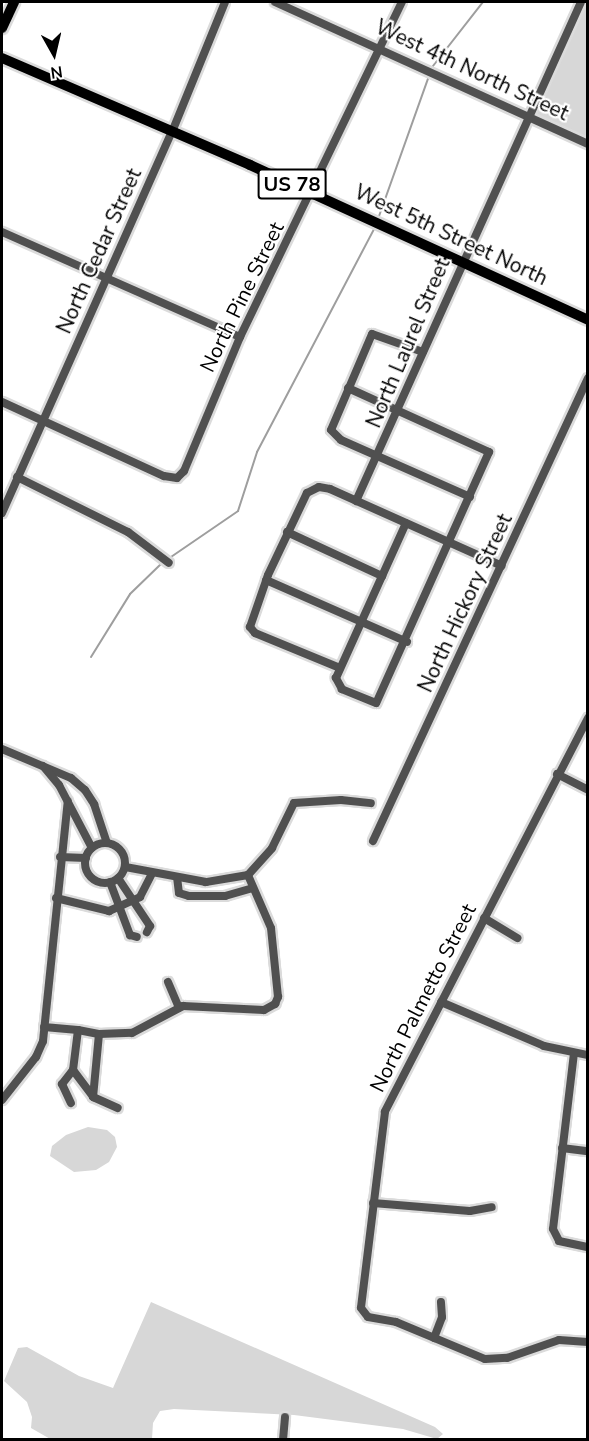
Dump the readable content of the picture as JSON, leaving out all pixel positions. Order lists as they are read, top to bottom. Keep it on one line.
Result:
{"streets":{"main road":["US 78","West 5th Street North"],"street":["West 4th North Street","North Cedar Street","North Pine Street","North Laurel Street","North Hickory Street","North Palmetto Street"]},"crossings":[["West 4th North Street","North Pine Street"],["West 4th North Street","North Laurel Street"],["West 5th Street North","North Cedar Street"],["West 5th Street North","North Pine Street"],["West 5th Street North","North Laurel Street"],["North Cedar Street","North Pine Street"]],"north":"bottom"}
